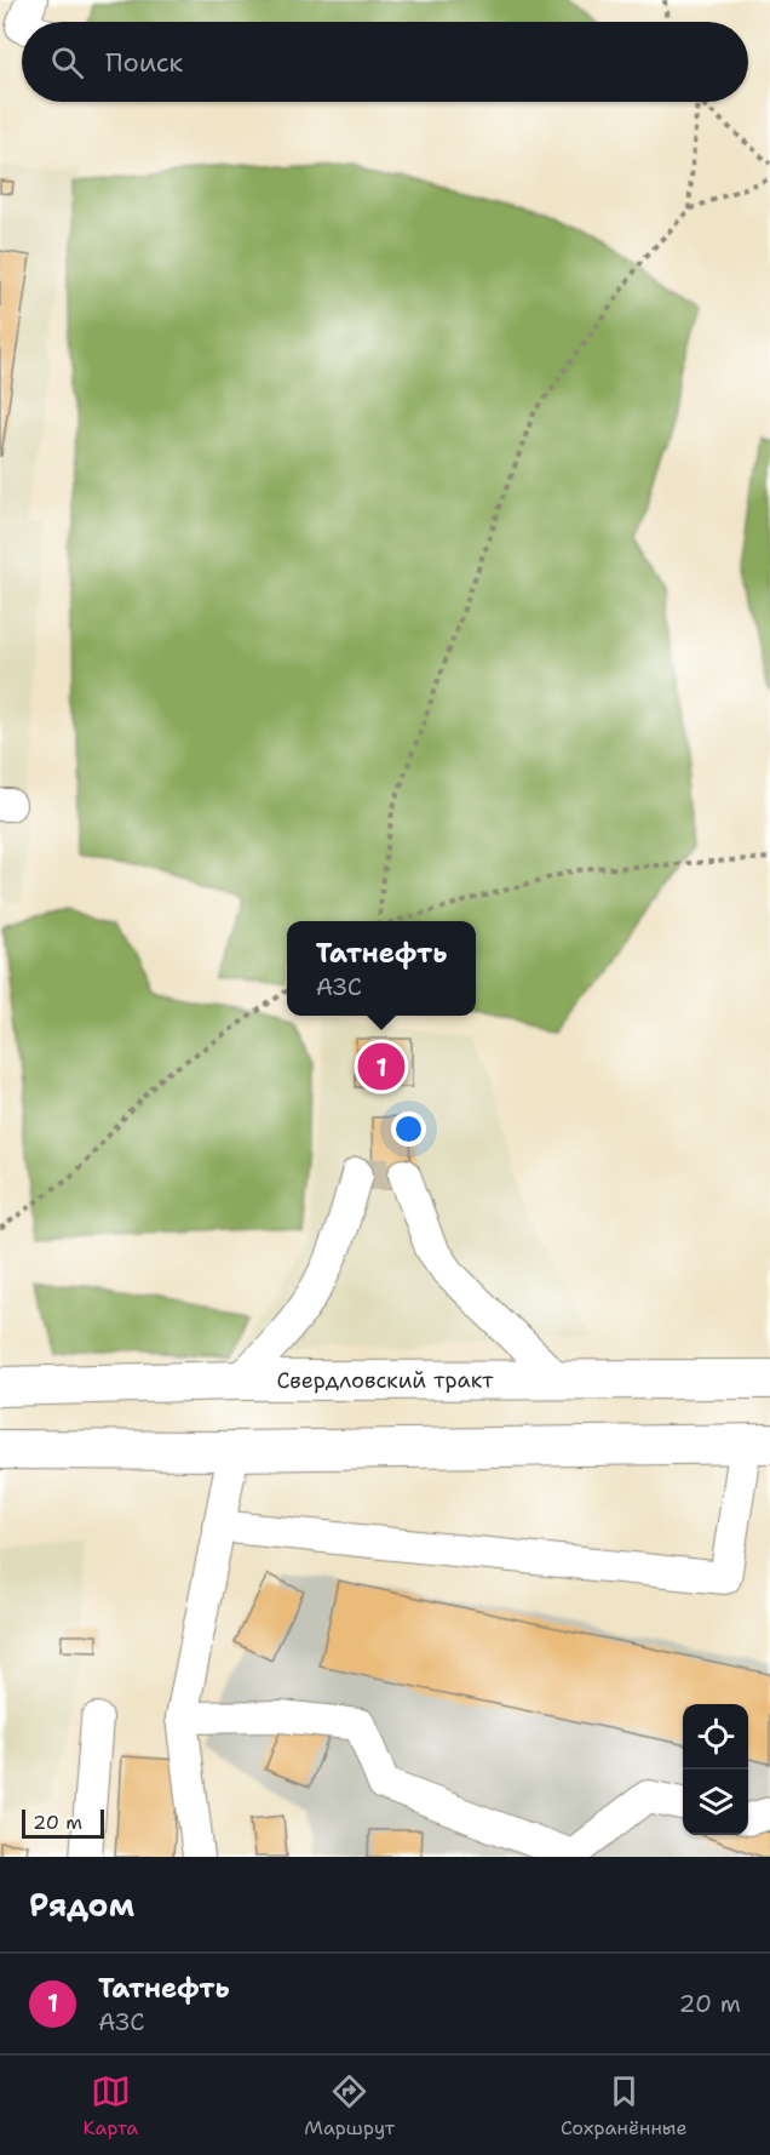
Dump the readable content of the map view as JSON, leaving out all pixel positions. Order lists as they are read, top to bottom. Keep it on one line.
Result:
{"streets":{"main road":["Свердловский тракт"]},"scale_bar":"20 m","page":{"search":"Поиск","popup":["Татнефть","АЗС"],"pins":"1","scale":"20 m","heading":"Рядом","list":[{"mark":"1","name":"Татнефть","note":"АЗС","value":"20 m"}],"nav":["Карта","Маршрут","Сохранённые"]}}
